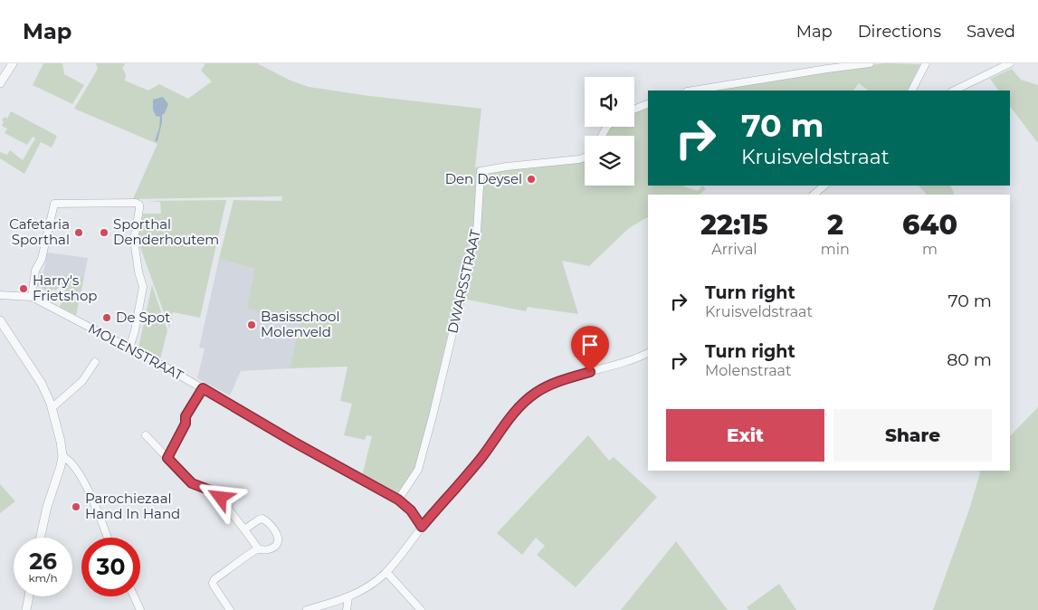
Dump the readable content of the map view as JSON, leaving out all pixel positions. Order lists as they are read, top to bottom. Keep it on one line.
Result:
{"streets":{"street":["DWARSSTRAAT","MOLENSTRAAT"]},"crossings":[["DWARSSTRAAT","MOLENSTRAAT"]],"places":["Den Deysel","Cafetaria Sporthal","Sporthal Denderhoutem","Harry's Frietshop","De Spot","Basisschool Molenveld","Parochiezaal Hand In Hand"],"page":{"header":"Map","nav":["Map","Directions","Saved"],"turn":["70 m","Kruisveldstraat"],"eta":["22:15","Arrival","2","min","640","m"],"list":[{"name":"Turn right","note":"Kruisveldstraat","value":"70 m"},{"name":"Turn right","note":"Molenstraat","value":"80 m"}],"buttons":["Exit","Share"],"speed":"26 km/h","limit":"30"}}
